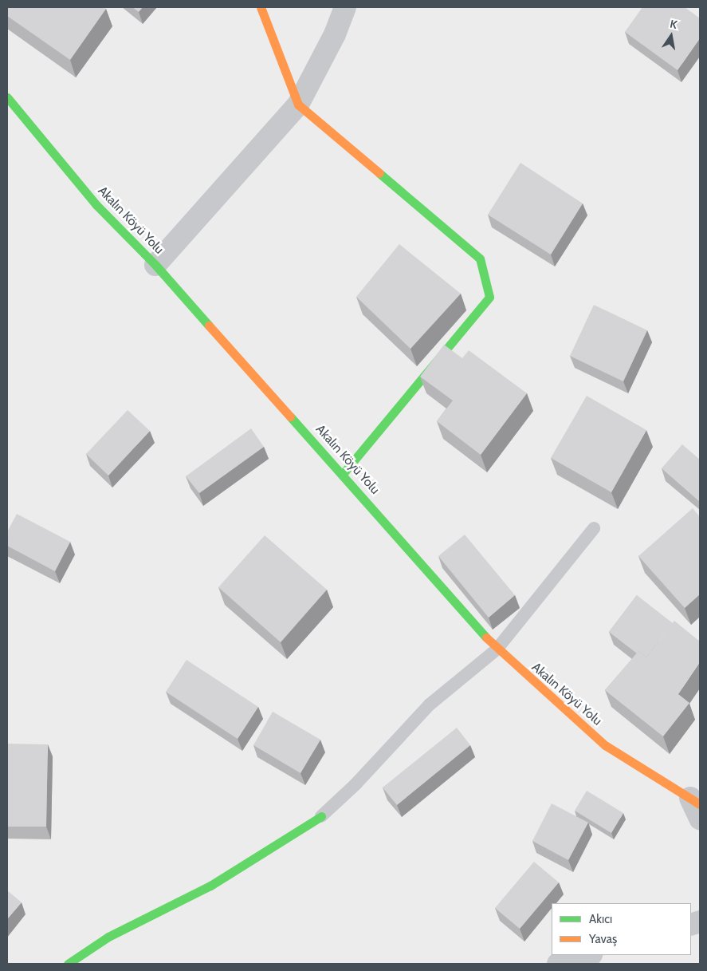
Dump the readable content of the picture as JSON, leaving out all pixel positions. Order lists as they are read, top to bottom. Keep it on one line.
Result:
{"streets":{"street":["Akalın Köyü Yolu"]},"legend":["Akıcı","Yavaş"],"north":"top"}
